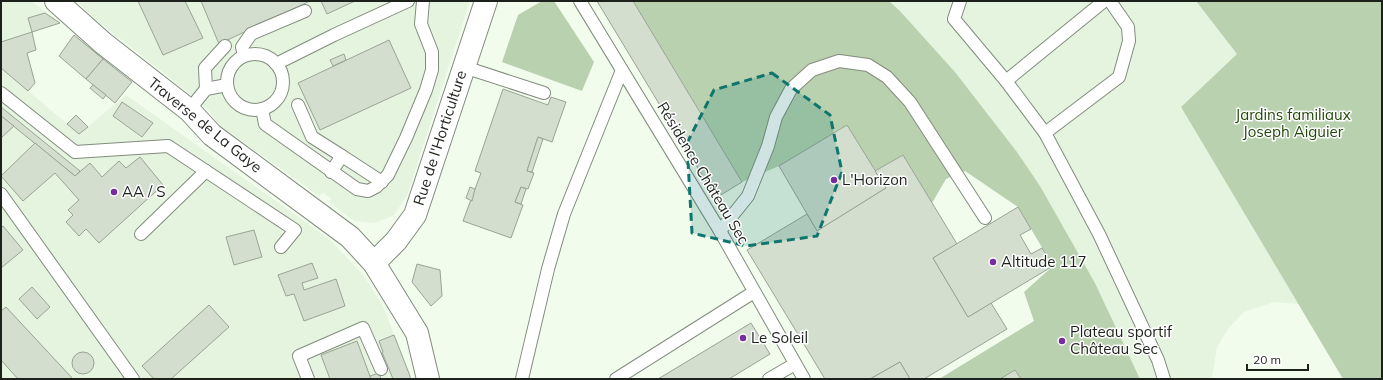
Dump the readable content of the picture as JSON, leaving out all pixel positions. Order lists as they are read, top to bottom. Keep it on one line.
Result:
{"streets":{"street":["Traverse de La Gaye","Rue de l'Horticulture"],"lane":["Résidence Château Sec"]},"crossings":[["Traverse de La Gaye","Rue de l'Horticulture"]],"parks":["Jardins familiaux Joseph Aiguier"],"places":["L'Horizon","AA / S","Altitude 117","Le Soleil","Plateau sportif Château Sec"],"scale_bar":"20 m"}
